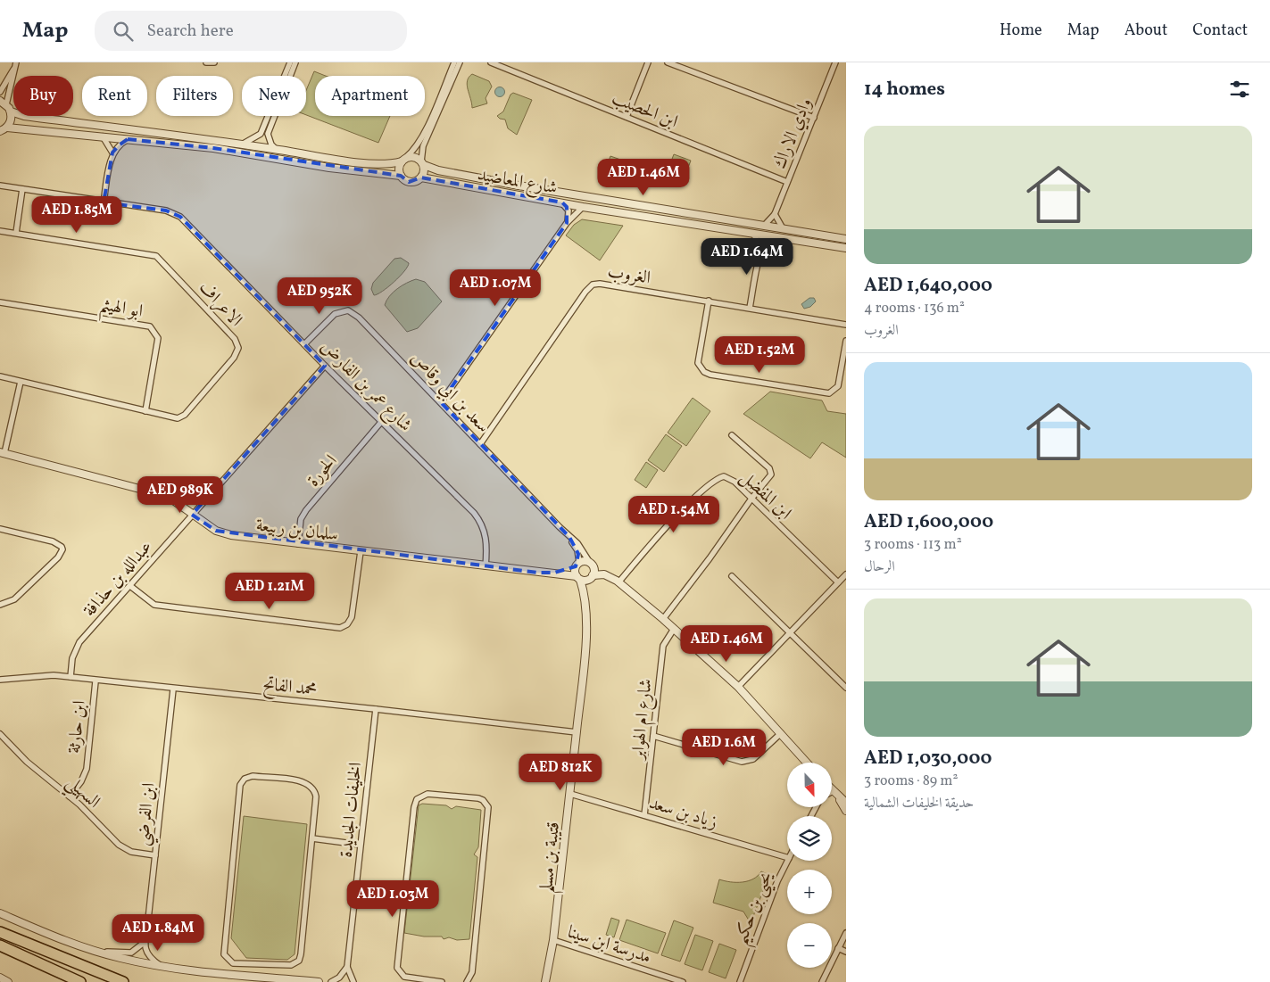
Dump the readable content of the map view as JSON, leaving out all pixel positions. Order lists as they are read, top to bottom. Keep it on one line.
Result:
{"streets":{"street":["ابن الحصيب","وادي الاراك","شارع المعاضيد","الغروب","الاعراف","ابو الهيثم","شارع عمر بن الفارض","سعد بن ابي وقاص","الحورة","ابن المفضل","سلمان بن ربيعة","عبدالله بن حذافة","محمد الفاتح","شارع ام الهوابر","ابن حارثة","السهيلي","الخليفات الجديدة","زياد بن سعد","ابن الفرضي","قتيبة بن مسلم","يحيى بن حكيم","مدرسة ابن سينا"]},"crossings":[["ابن الحصيب","وادي الاراك"],["وادي الاراك","شارع المعاضيد"],["الغروب","سعد بن ابي وقاص"],["الاعراف","ابو الهيثم"],["شارع عمر بن الفارض","سعد بن ابي وقاص"],["شارع عمر بن الفارض","الحورة"],["شارع عمر بن الفارض","سلمان بن ربيعة"],["شارع عمر بن الفارض","عبدالله بن حذافة"],["سعد بن ابي وقاص","سلمان بن ربيعة"],["سعد بن ابي وقاص","قتيبة بن مسلم"],["الحورة","سلمان بن ربيعة"],["سلمان بن ربيعة","عبدالله بن حذافة"],["سلمان بن ربيعة","قتيبة بن مسلم"],["عبدالله بن حذافة","محمد الفاتح"],["محمد الفاتح","ابن حارثة"],["محمد الفاتح","الخليفات الجديدة"],["محمد الفاتح","ابن الفرضي"],["محمد الفاتح","قتيبة بن مسلم"],["شارع ام الهوابر","زياد بن سعد"],["ابن حارثة","السهيلي"],["السهيلي","ابن الفرضي"],["زياد بن سعد","قتيبة بن مسلم"],["قتيبة بن مسلم","مدرسة ابن سينا"]],"north":"bottom","page":{"header":"Map","search":"Search here","nav":["Home","Map","About","Contact"],"heading":"14 homes","chip":["Buy","Rent","Filters","New","Apartment"],"list":[{"name":"AED 1,640,000","note":"4 rooms · 136 m² · الغروب"},{"name":"AED 1,600,000","note":"3 rooms · 113 m² · الرحال"},{"name":"AED 1,030,000","note":"3 rooms · 89 m² · حديقة الخليفات الشمالية"}],"price":["AED 1.46M","AED 1.85M","AED 1.64M","AED 1.07M","AED 952K","AED 1.52M","AED 989K","AED 1.54M","AED 1.21M","AED 1.46M","AED 1.6M","AED 812K","AED 1.03M","AED 1.84M"],"map_buttons":["+","−"]}}
